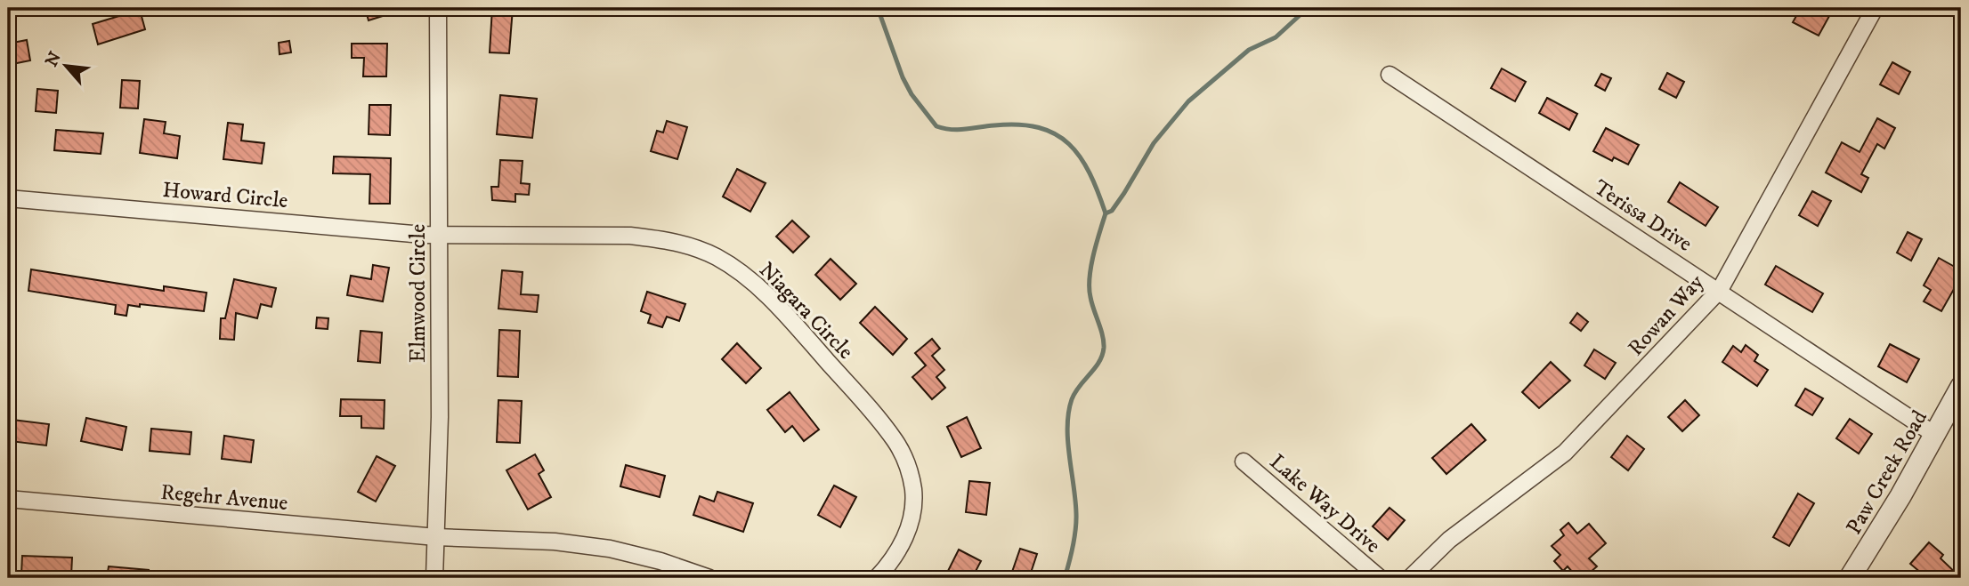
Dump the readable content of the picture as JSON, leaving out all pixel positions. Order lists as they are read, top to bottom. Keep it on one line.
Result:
{"streets":{"street":["Howard Circle","Terissa Drive","Elmwood Circle","Niagara Circle","Rowan Way","Paw Creek Road","Regehr Avenue","Lake Way Drive"]},"crossings":[["Howard Circle","Elmwood Circle"],["Howard Circle","Niagara Circle"],["Terissa Drive","Rowan Way"],["Terissa Drive","Paw Creek Road"],["Elmwood Circle","Niagara Circle"],["Elmwood Circle","Regehr Avenue"]],"north":"top left"}
